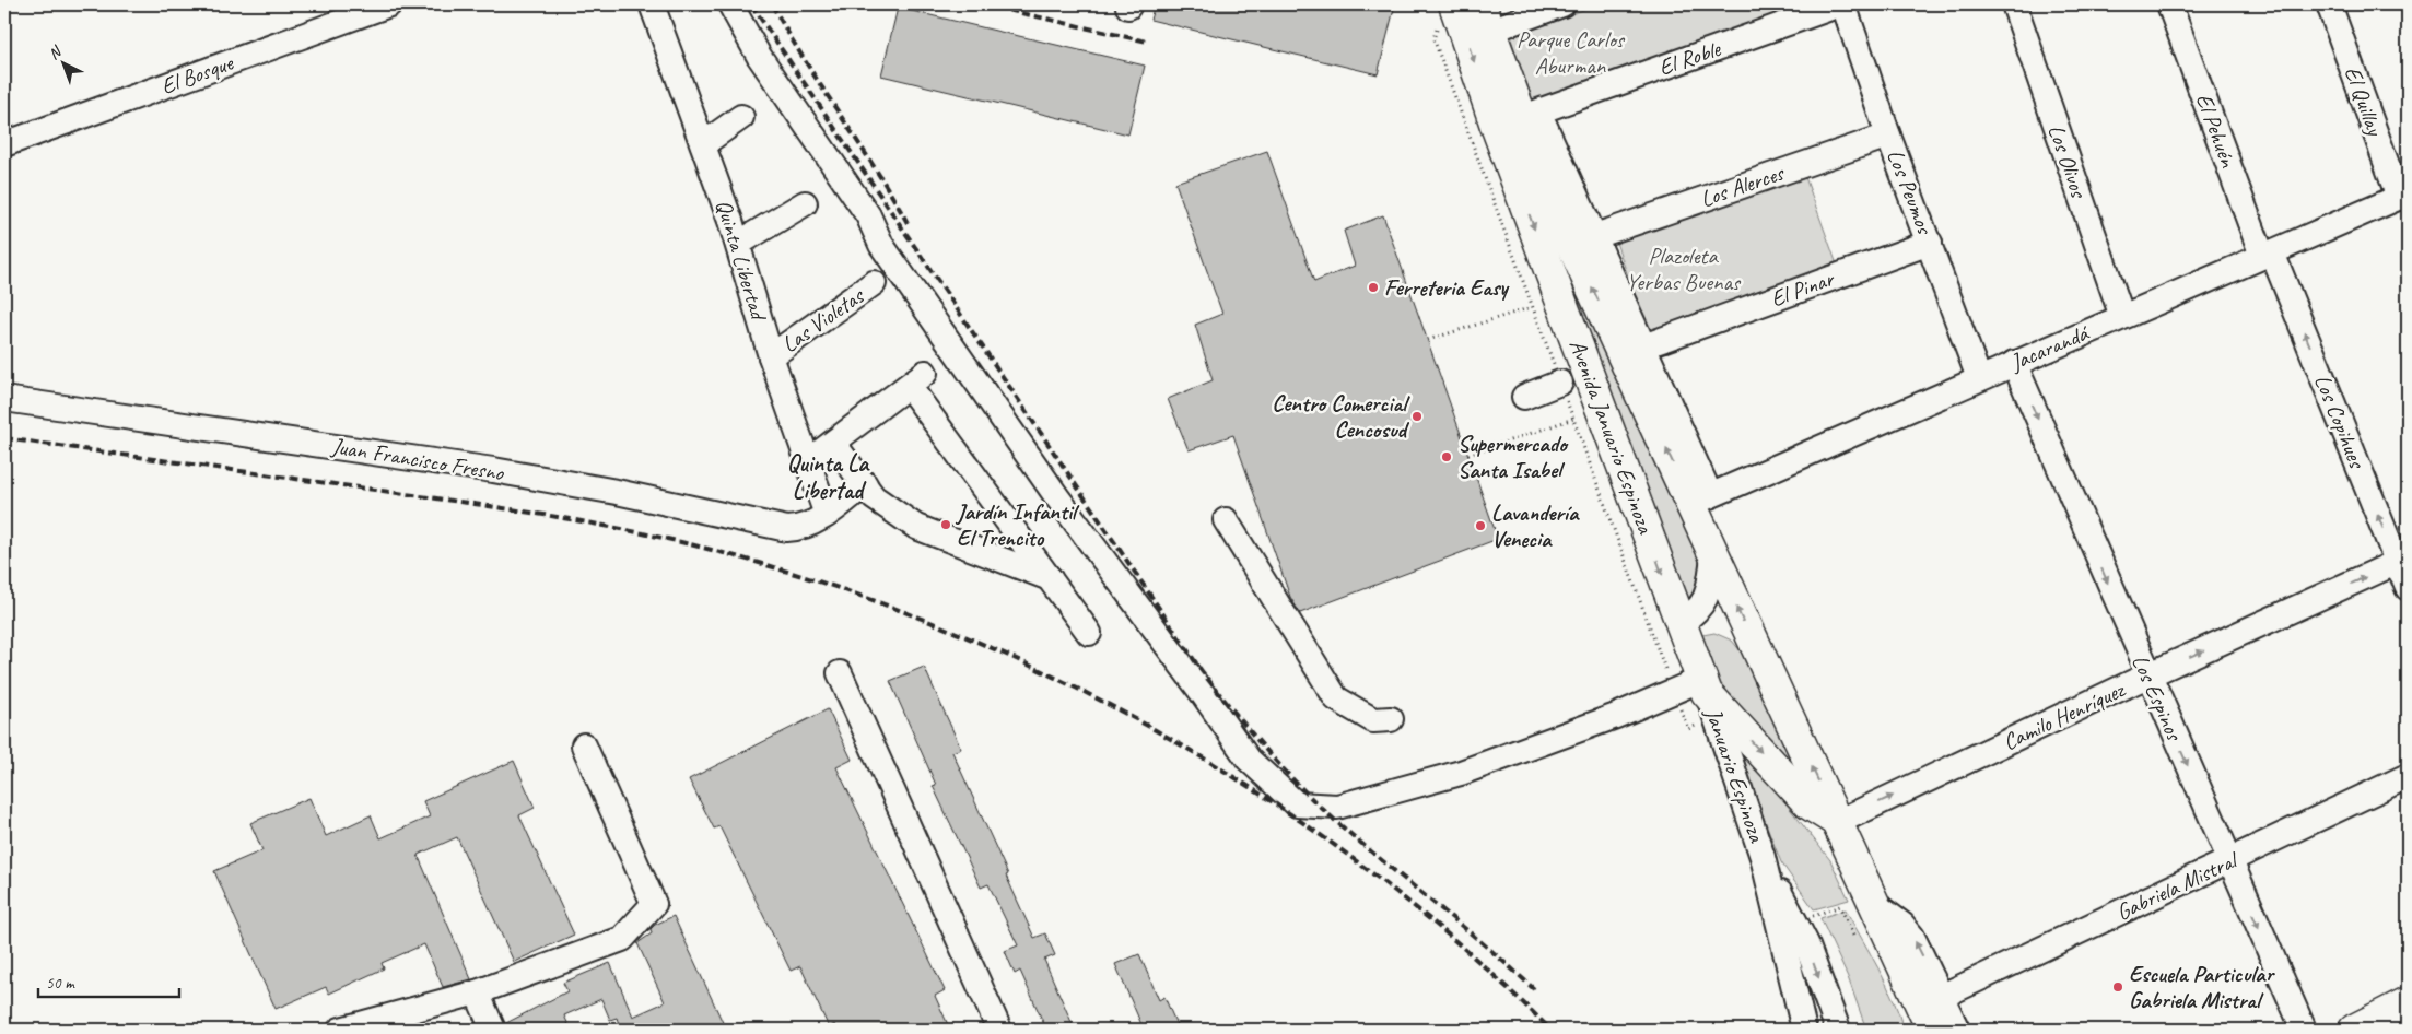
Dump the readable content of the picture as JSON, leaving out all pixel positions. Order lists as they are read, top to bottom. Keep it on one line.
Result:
{"streets":{"main road":["Avenida Januario Espinoza"],"street":["El Roble","El Bosque","El Quillay","El Pehuén","Los Olivos","Los Alerces","Los Peumos","Quinta Libertad","El Pinar","Las Violetas","Jacarandá","Los Copihues","Juan Francisco Fresno","Los Espinos","Camilo Henríquez","Januario Espinoza","Gabriela Mistral"]},"crossings":[["El Roble","Los Alerces"],["El Roble","Los Peumos"],["El Quillay","Jacarandá"],["El Pehuén","Jacarandá"],["El Pehuén","Los Copihues"],["Los Olivos","Jacarandá"],["Los Alerces","Los Peumos"],["Los Peumos","El Pinar"],["Los Peumos","Jacarandá"],["Quinta Libertad","Las Violetas"],["Quinta Libertad","Juan Francisco Fresno"],["Jacarandá","Los Copihues"],["Jacarandá","Avenida Januario Espinoza"],["Jacarandá","Los Espinos"],["Los Copihues","Camilo Henríquez"],["Avenida Januario Espinoza","Camilo Henríquez"],["Avenida Januario Espinoza","Januario Espinoza"],["Los Espinos","Camilo Henríquez"],["Los Espinos","Gabriela Mistral"]],"one_way":["Los Copihues","Los Espinos","Camilo Henríquez"],"districts":["Quinta La Libertad"],"parks":["Parque Carlos Aburman","Plazoleta Yerbas Buenas"],"places":["Ferreteria Easy","Centro Comercial Cencosud","Supermercado Santa Isabel","Jardín Infantil El Trencito","Lavandería Venecia","Escuela Particular Gabriela Mistral"],"scale_bar":"50 m","north":"top left"}
